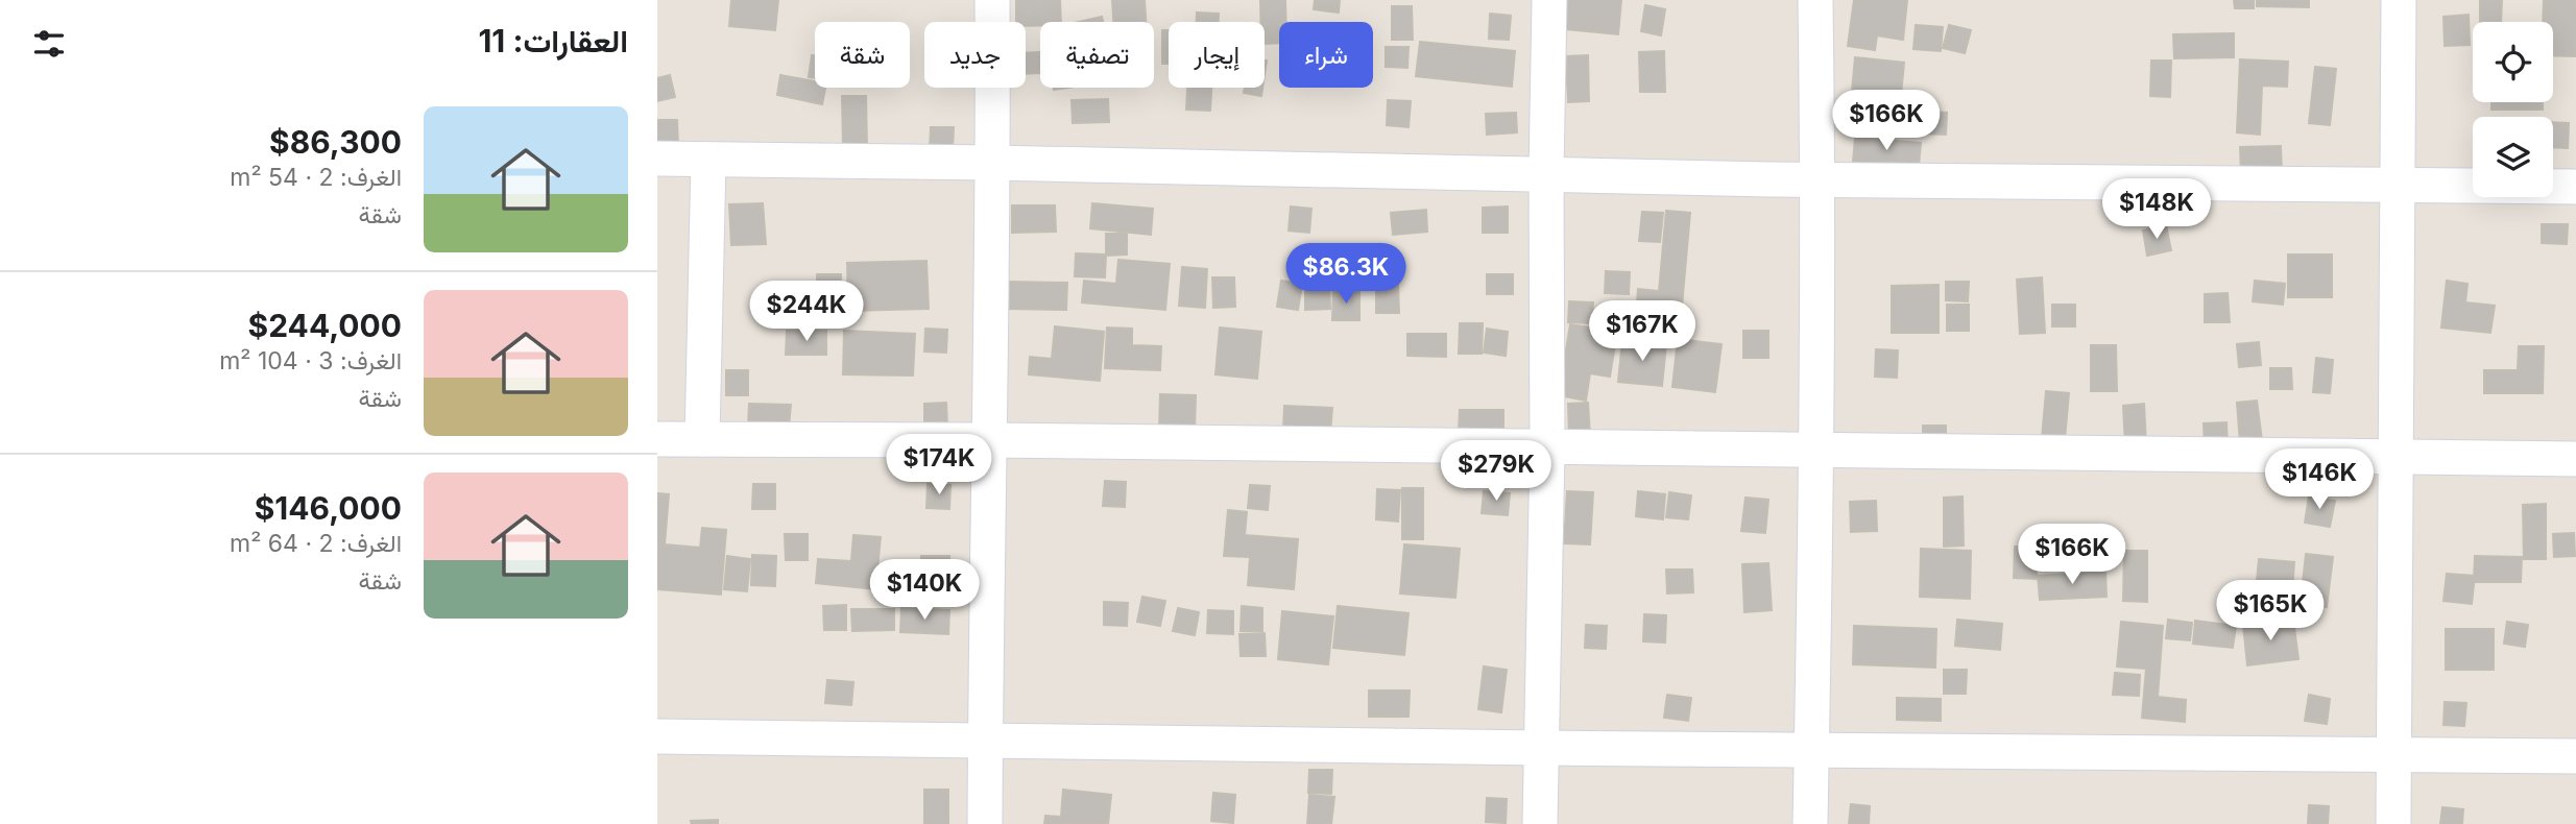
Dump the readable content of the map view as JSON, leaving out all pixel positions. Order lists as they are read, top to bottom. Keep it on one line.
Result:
{"page":{"heading":"العقارات: 11","chip":["شراء","إيجار","تصفية","جديد","شقة"],"list":[{"name":"$86,300","note":"الغرف: 2 · 54 m² · شقة"},{"name":"$244,000","note":"الغرف: 3 · 104 m² · شقة"},{"name":"$146,000","note":"الغرف: 2 · 64 m² · شقة"}],"price":["$166K","$148K","$86.3K","$244K","$167K","$174K","$279K","$146K","$166K","$140K","$165K"]}}
